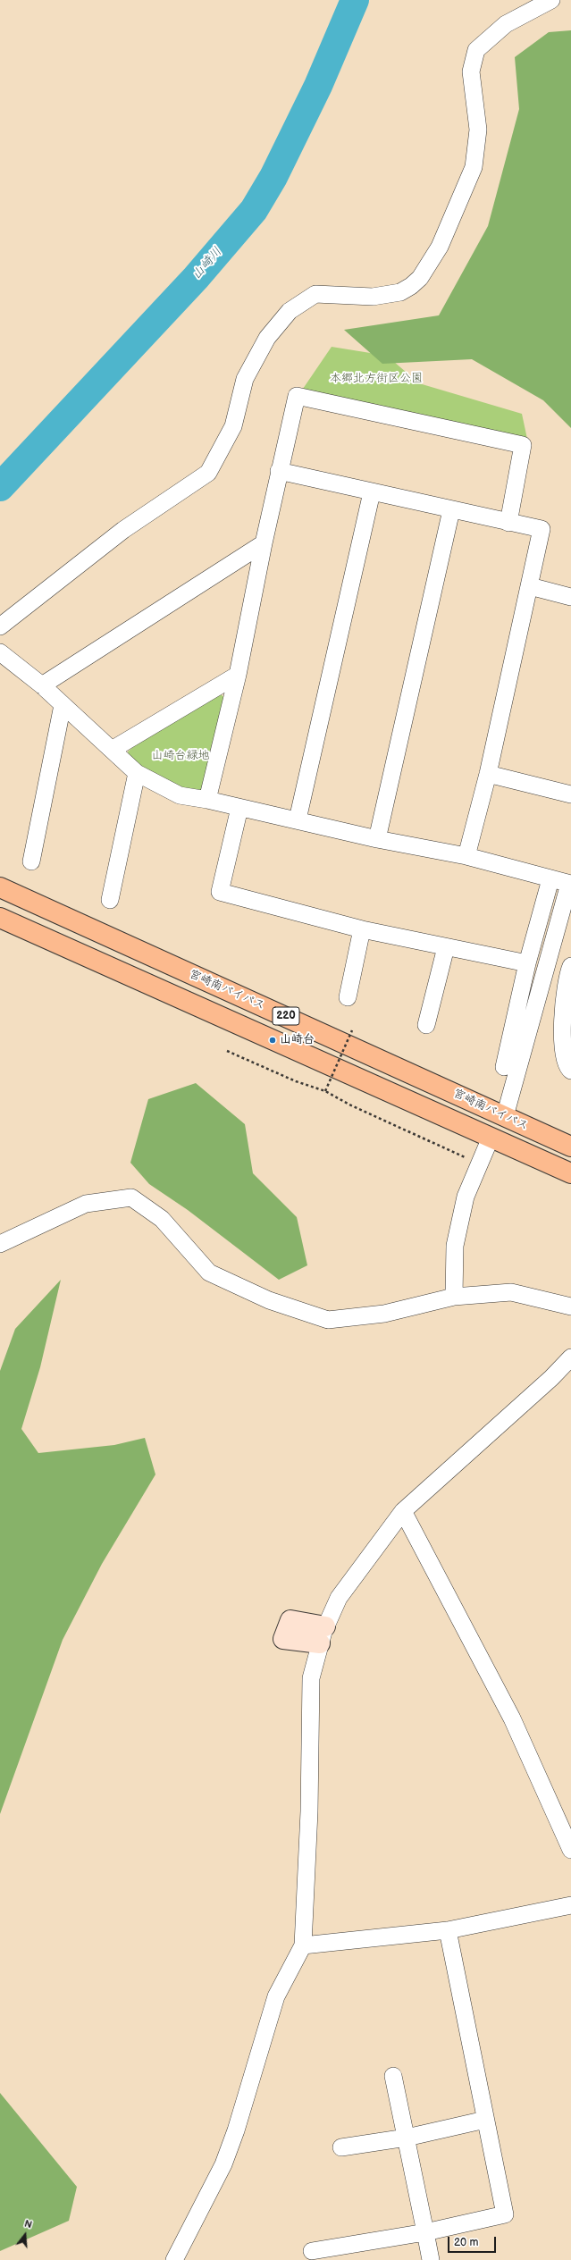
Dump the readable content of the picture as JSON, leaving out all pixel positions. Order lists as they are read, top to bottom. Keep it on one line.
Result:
{"streets":{"highway":["宮崎南バイパス","220"]},"water":["山崎川"],"parks":["本郷北方街区公園","山崎台緑地"],"places":["山崎台"],"scale_bar":"20 m","north":"top"}
